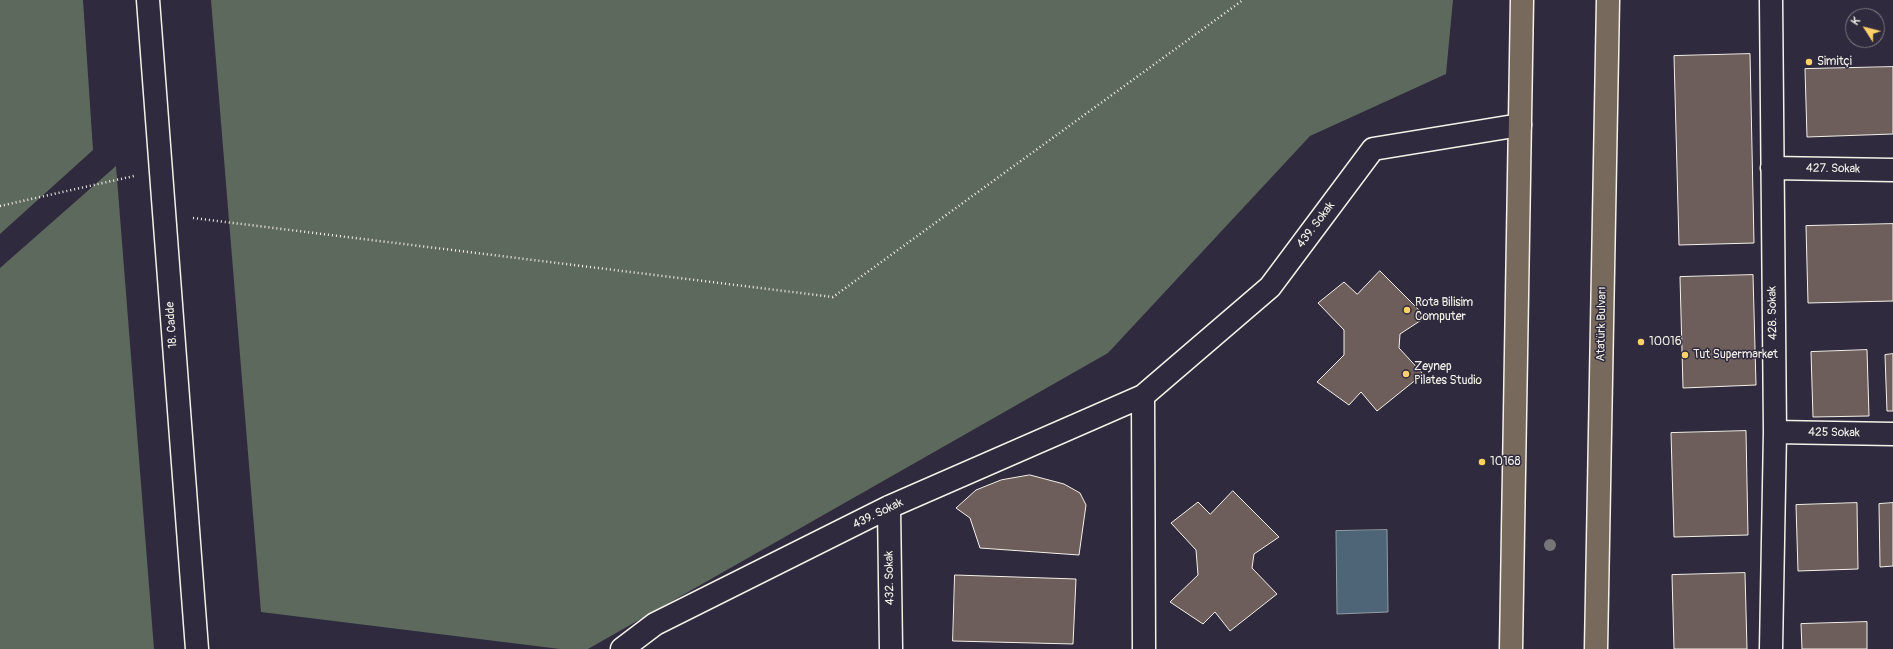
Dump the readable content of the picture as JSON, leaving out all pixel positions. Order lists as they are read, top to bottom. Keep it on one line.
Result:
{"streets":{"main road":["Atatürk Bulvarı"],"street":["427. Sokak","439. Sokak","428. Sokak","18. Cadde","425 Sokak","432. Sokak"]},"crossings":[["427. Sokak","428. Sokak"],["439. Sokak","432. Sokak"],["428. Sokak","425 Sokak"]],"places":["Simitçi","Rota Bilisim Computer","10016","Tut Supermarket","Zeynep Pilates Studio","10168"],"north":"top left"}
